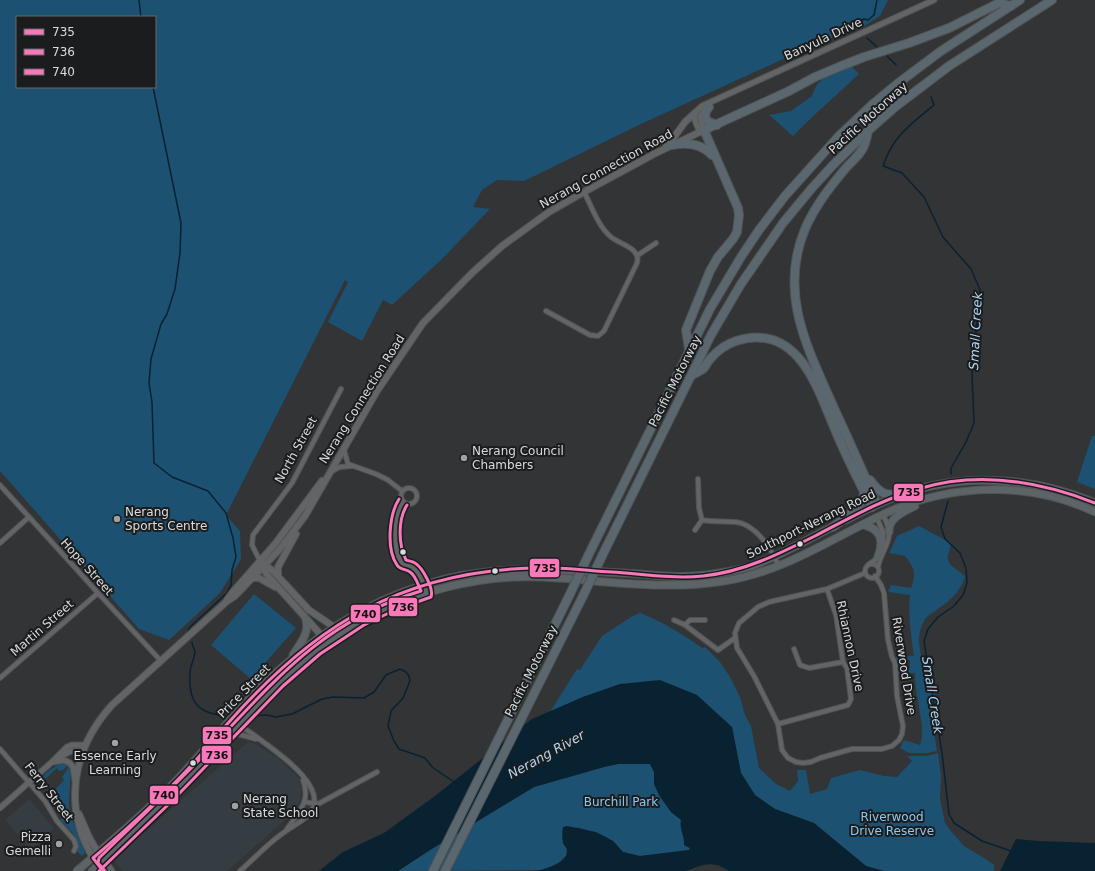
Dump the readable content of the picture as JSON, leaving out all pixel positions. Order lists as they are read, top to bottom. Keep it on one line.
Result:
{"streets":{"highway":["Pacific Motorway"],"main road":["Nerang Connection Road","North Street","Southport-Nerang Road","Price Street","Ferry Street"],"street":["Banyula Drive","Hope Street","Martin Street","Rhiannon Drive","Riverwood Drive"]},"crossings":[["Banyula Drive","Nerang Connection Road"],["Nerang Connection Road","North Street"],["Nerang Connection Road","Hope Street"],["Nerang Connection Road","Ferry Street"],["North Street","Southport-Nerang Road"],["Southport-Nerang Road","Price Street"],["Hope Street","Martin Street"],["Hope Street","Ferry Street"],["Rhiannon Drive","Riverwood Drive"],["Price Street","Ferry Street"]],"water":["Small Creek","Nerang River"],"parks":["Burchill Park","Riverwood Drive Reserve"],"places":["Nerang Council Chambers","Nerang Sports Centre","Essence Early Learning","Nerang State School","Pizza Gemelli"],"lines":["transit line 735","transit line 740","transit line 736"],"legend":["735","736","740"]}
